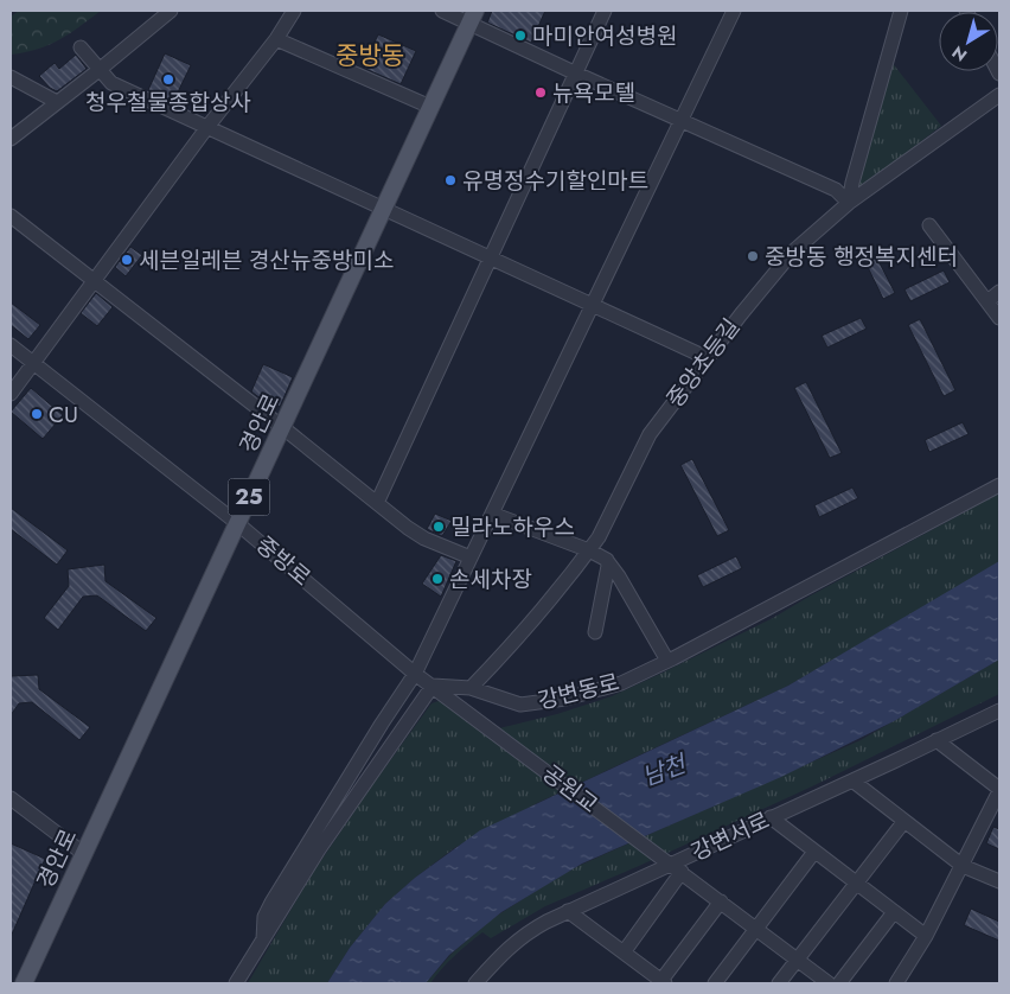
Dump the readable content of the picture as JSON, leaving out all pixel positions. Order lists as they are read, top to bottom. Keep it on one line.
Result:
{"streets":{"main road":["경안로","25"],"street":["중앙초등길","중방로","강변동로","공원교","강변서로"]},"crossings":[["중앙초등길","강변동로"],["경안로","중방로"],["중방로","강변동로"],["중방로","공원교"],["공원교","강변서로"]],"districts":["중방동"],"water":["남천"],"places":["마미안여성병원","청우철물종합상사","뉴욕모텔","유명정수기할인마트","중방동 행정복지센터","세븐일레븐 경산뉴중방미소","CU","밀라노하우스","손세차장"],"north":"bottom left"}
